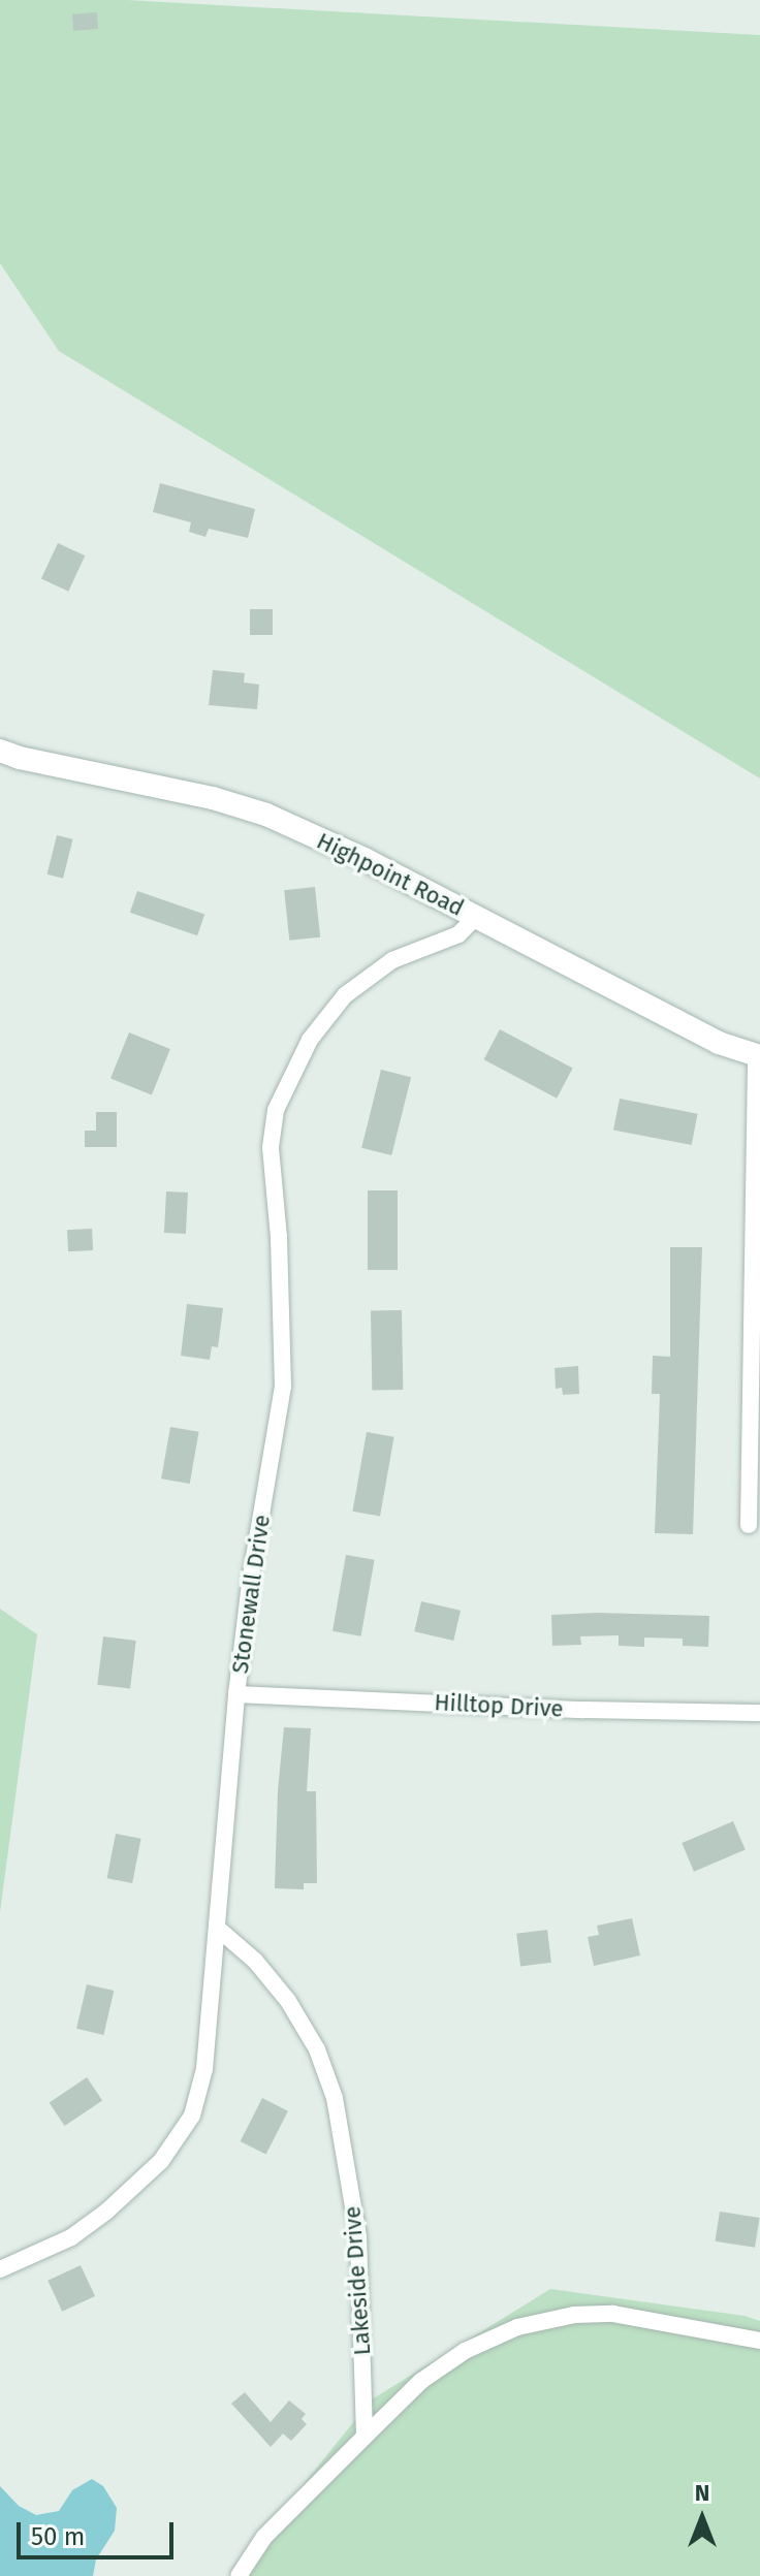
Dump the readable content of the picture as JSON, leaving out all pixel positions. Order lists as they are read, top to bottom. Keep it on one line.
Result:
{"streets":{"street":["Highpoint Road","Stonewall Drive","Hilltop Drive","Lakeside Drive"]},"crossings":[["Highpoint Road","Stonewall Drive"],["Stonewall Drive","Hilltop Drive"],["Stonewall Drive","Lakeside Drive"]],"scale_bar":"50 m","north":"top"}
